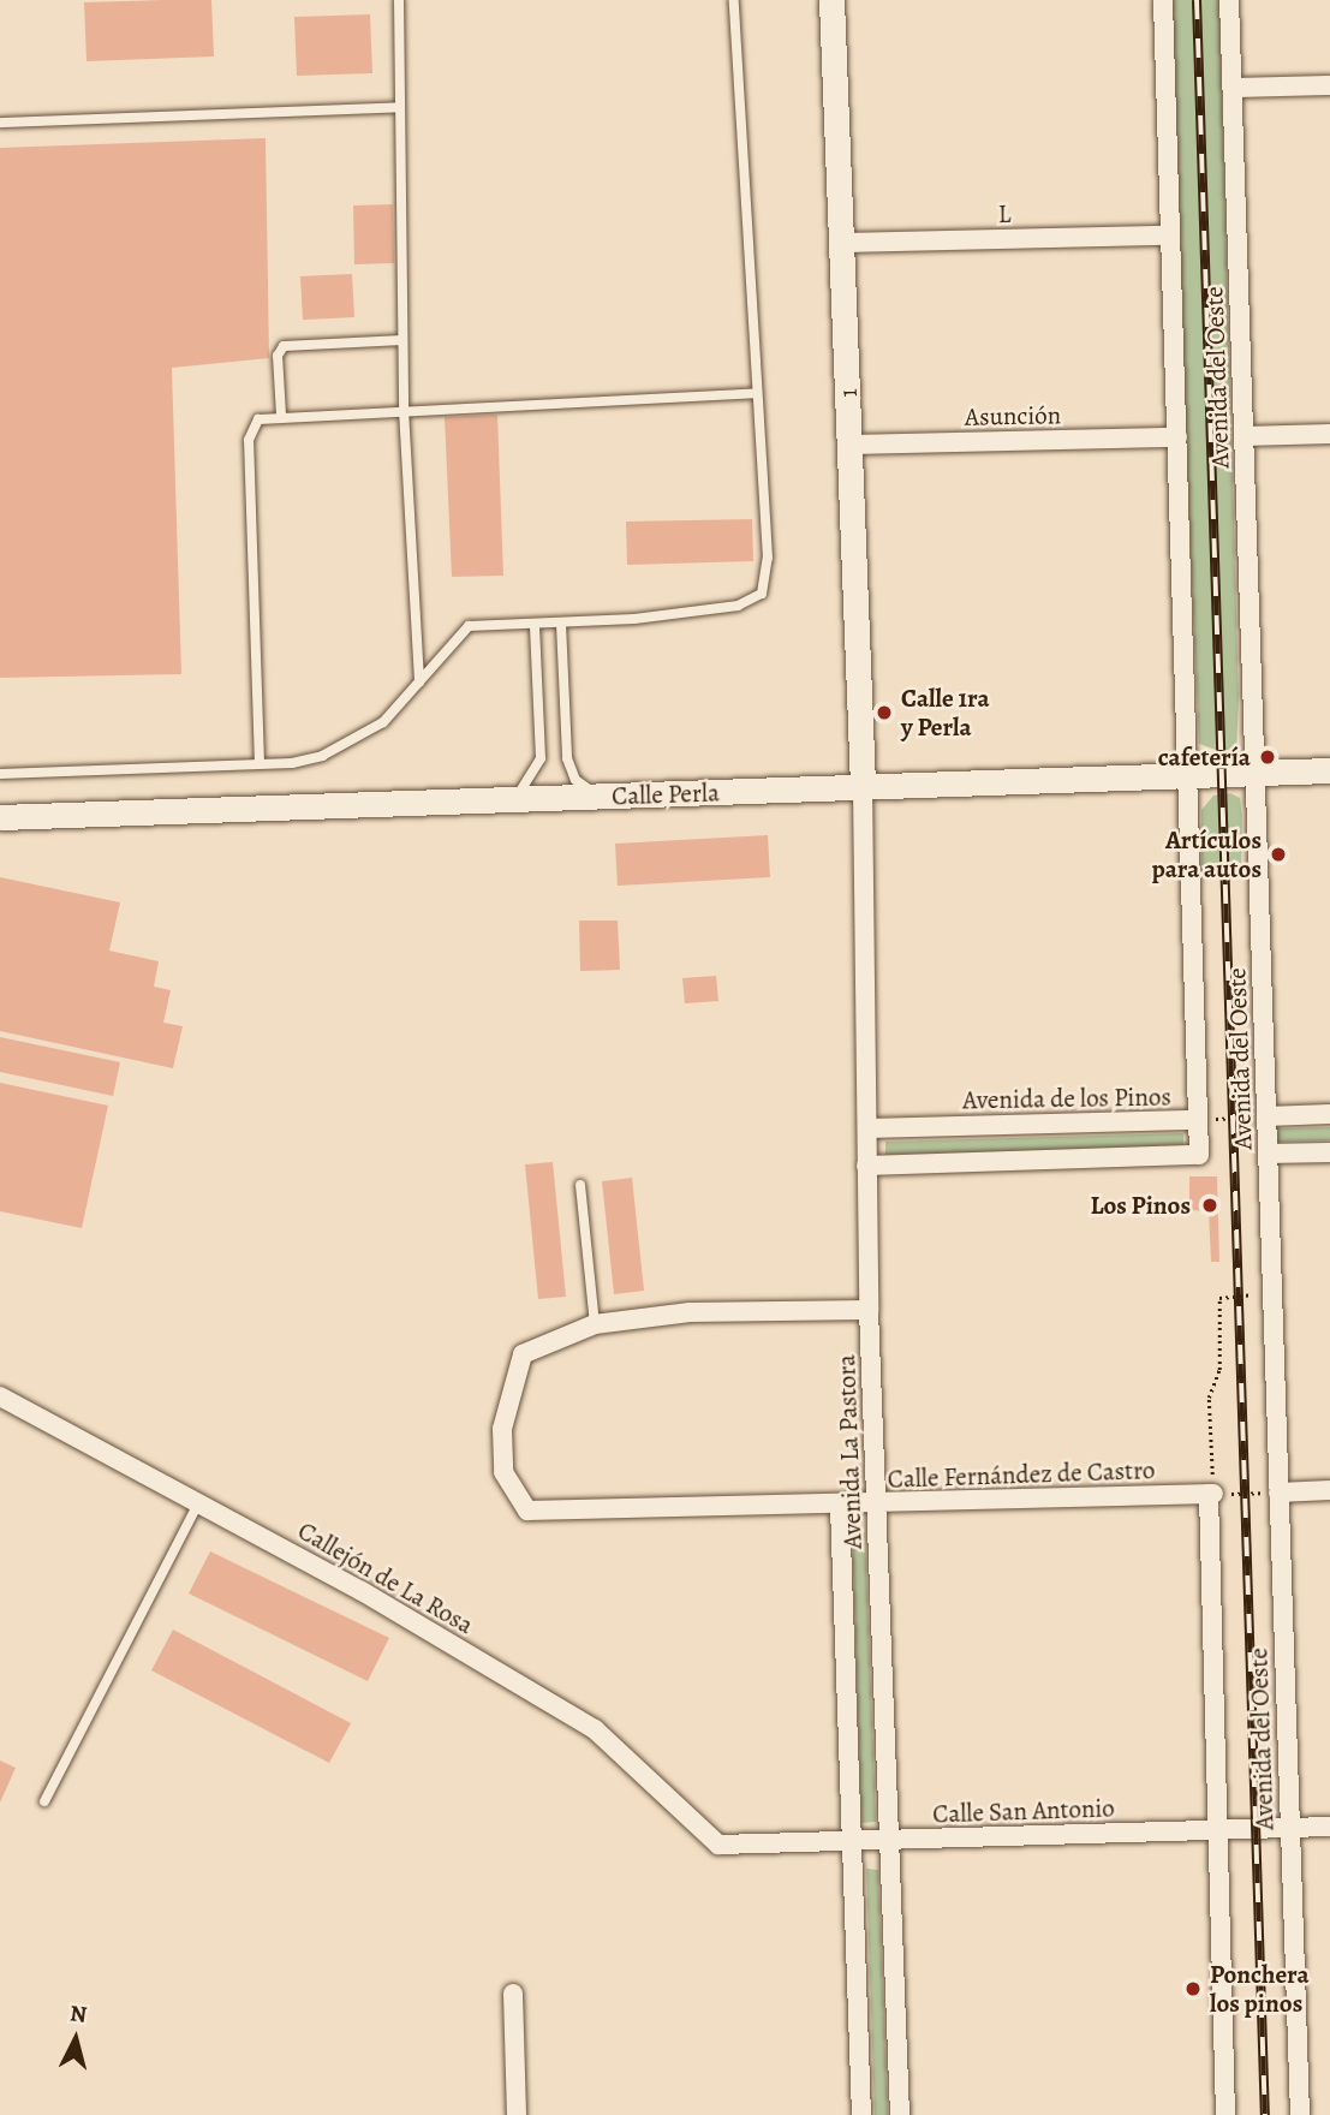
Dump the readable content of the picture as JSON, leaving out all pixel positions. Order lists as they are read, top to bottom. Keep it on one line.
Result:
{"streets":{"main road":["1","Calle Perla"],"street":["L","Avenida del Oeste","Asunción","Avenida de los Pinos","Avenida La Pastora","Calle Fernández de Castro","Callejón de La Rosa","Calle San Antonio"]},"crossings":[["L","Avenida del Oeste"],["L","1"],["Avenida del Oeste","Asunción"],["Avenida del Oeste","Calle Perla"],["Avenida del Oeste","Avenida de los Pinos"],["Avenida del Oeste","Avenida La Pastora"],["Avenida del Oeste","Calle Fernández de Castro"],["Avenida del Oeste","Calle San Antonio"],["1","Asunción"],["1","Calle Perla"],["1","Avenida La Pastora"],["Calle Perla","Avenida La Pastora"],["Avenida de los Pinos","Avenida La Pastora"],["Avenida La Pastora","Calle Fernández de Castro"],["Avenida La Pastora","Calle San Antonio"],["Callejón de La Rosa","Calle San Antonio"]],"places":["Calle 1ra y Perla","cafetería","Artículos para autos","Los Pinos","Ponchera los pinos"],"north":"top"}
